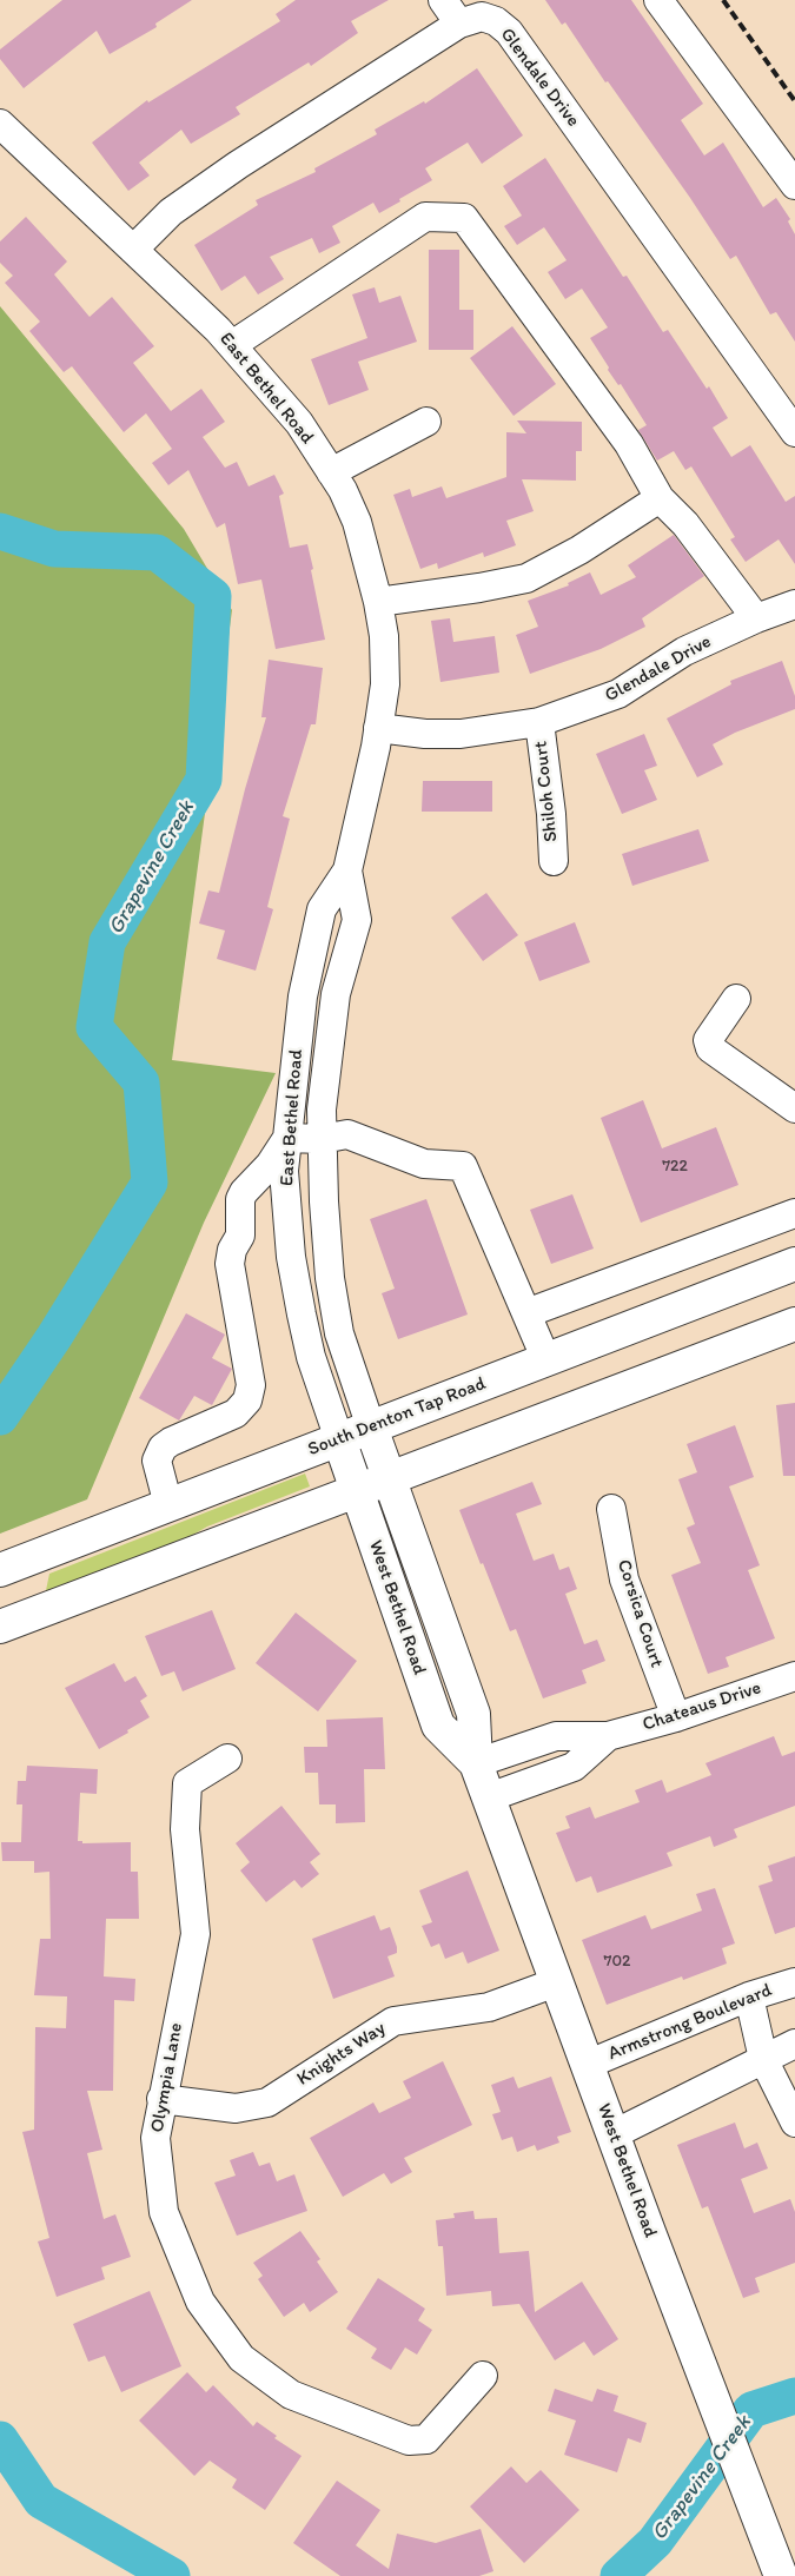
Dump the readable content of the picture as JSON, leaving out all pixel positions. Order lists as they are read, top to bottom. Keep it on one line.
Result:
{"streets":{"main road":["South Denton Tap Road","West Bethel Road"],"street":["Glendale Drive","East Bethel Road","Shiloh Court","Corsica Court","Chateaus Drive","Armstrong Boulevard","Knights Way","Olympia Lane"]},"crossings":[["Glendale Drive","East Bethel Road"],["Glendale Drive","Shiloh Court"],["East Bethel Road","South Denton Tap Road"],["East Bethel Road","West Bethel Road"],["South Denton Tap Road","West Bethel Road"],["West Bethel Road","Chateaus Drive"],["West Bethel Road","Armstrong Boulevard"],["West Bethel Road","Knights Way"],["Corsica Court","Chateaus Drive"],["Knights Way","Olympia Lane"]],"water":["Grapevine Creek"],"house_numbers":["722","702"]}
